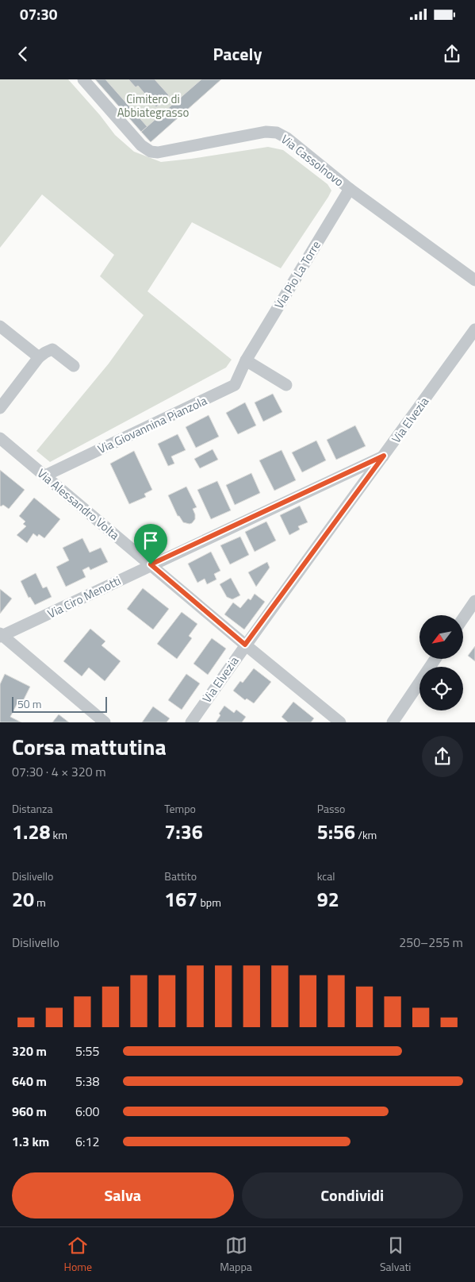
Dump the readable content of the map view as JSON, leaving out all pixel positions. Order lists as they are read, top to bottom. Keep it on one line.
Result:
{"streets":{"street":["Via Cassolnovo","Via Pio La Torre","Via Elvezia","Via Giovannina Pianzola","Via Alessandro Volta","Via Ciro Menotti"]},"crossings":[["Via Cassolnovo","Via Pio La Torre"],["Via Pio La Torre","Via Giovannina Pianzola"],["Via Elvezia","Via Alessandro Volta"],["Via Elvezia","Via Ciro Menotti"],["Via Giovannina Pianzola","Via Alessandro Volta"],["Via Alessandro Volta","Via Ciro Menotti"]],"parks":["Cimitero di Abbiategrasso"],"scale_bar":"50 m","north":"bottom left","page":{"status":"07:30","header":"Pacely","scale":"50 m","heading":["Corsa mattutina","07:30 · 4 × 320 m"],"stats":[["Distanza","1.28 km"],["Tempo","7:36"],["Passo","5:56 /km"],["Dislivello","20 m"],["Battito","167 bpm"],["kcal","92"]],"chart":["Dislivello","250–255 m"],"list":[{"name":"320 m","note":"5:55"},{"name":"640 m","note":"5:38"},{"name":"960 m","note":"6:00"},{"name":"1.3 km","note":"6:12"}],"buttons":["Salva","Condividi"],"tabs":["Home","Mappa","Salvati"]}}
